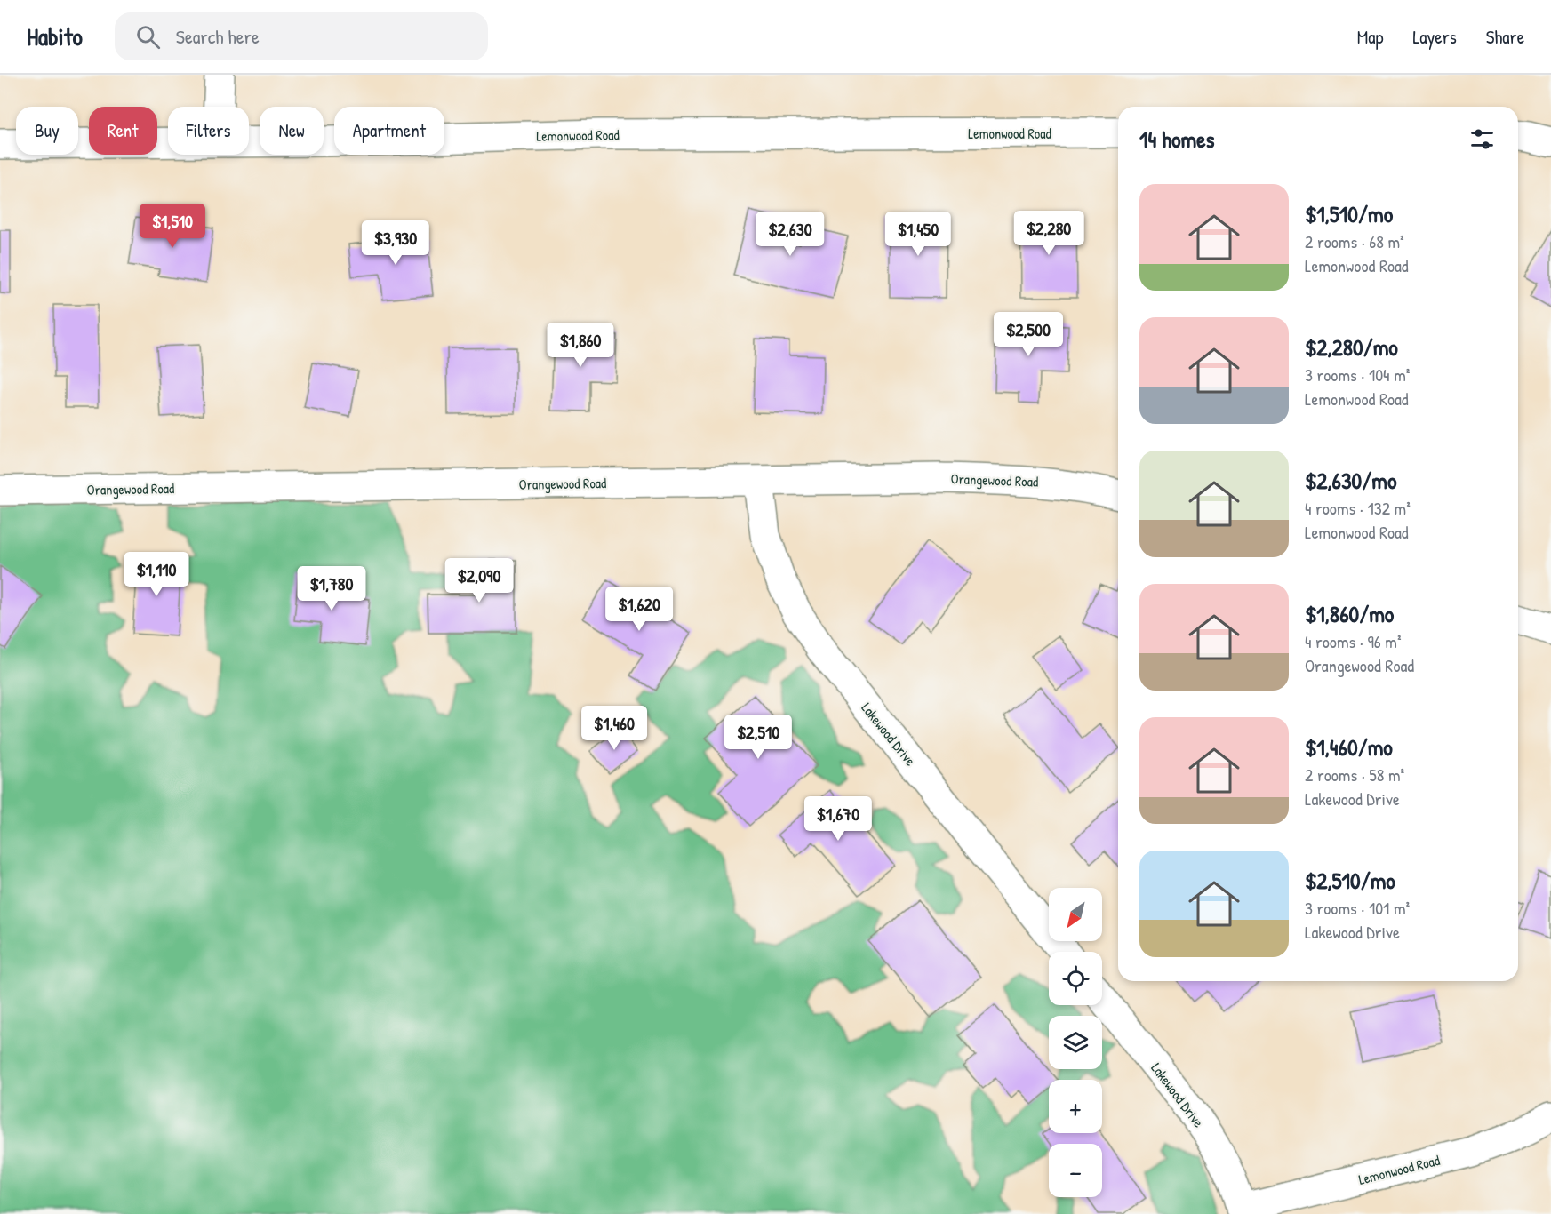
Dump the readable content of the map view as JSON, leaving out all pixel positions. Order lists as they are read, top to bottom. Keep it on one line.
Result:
{"streets":{"street":["Lemonwood Road","Orangewood Road","Lakewood Drive"]},"crossings":[["Lemonwood Road","Lakewood Drive"],["Orangewood Road","Lakewood Drive"]],"north":"bottom left","page":{"header":"Habito","search":"Search here","nav":["Map","Layers","Share"],"chip":["Buy","Rent","Filters","New","Apartment"],"heading":"14 homes","list":[{"name":"$1,510/mo","note":"2 rooms · 68 m² · Lemonwood Road"},{"name":"$2,280/mo","note":"3 rooms · 104 m² · Lemonwood Road"},{"name":"$2,630/mo","note":"4 rooms · 132 m² · Lemonwood Road"},{"name":"$1,860/mo","note":"4 rooms · 96 m² · Orangewood Road"},{"name":"$1,460/mo","note":"2 rooms · 58 m² · Lakewood Drive"},{"name":"$2,510/mo","note":"3 rooms · 101 m² · Lakewood Drive"}],"price":["$1,510","$2,280","$2,630","$1,450","$3,930","$2,500","$1,860","$1,110","$2,090","$1,780","$1,620","$1,460","$2,510","$1,670"],"map_buttons":["+","−"]}}
